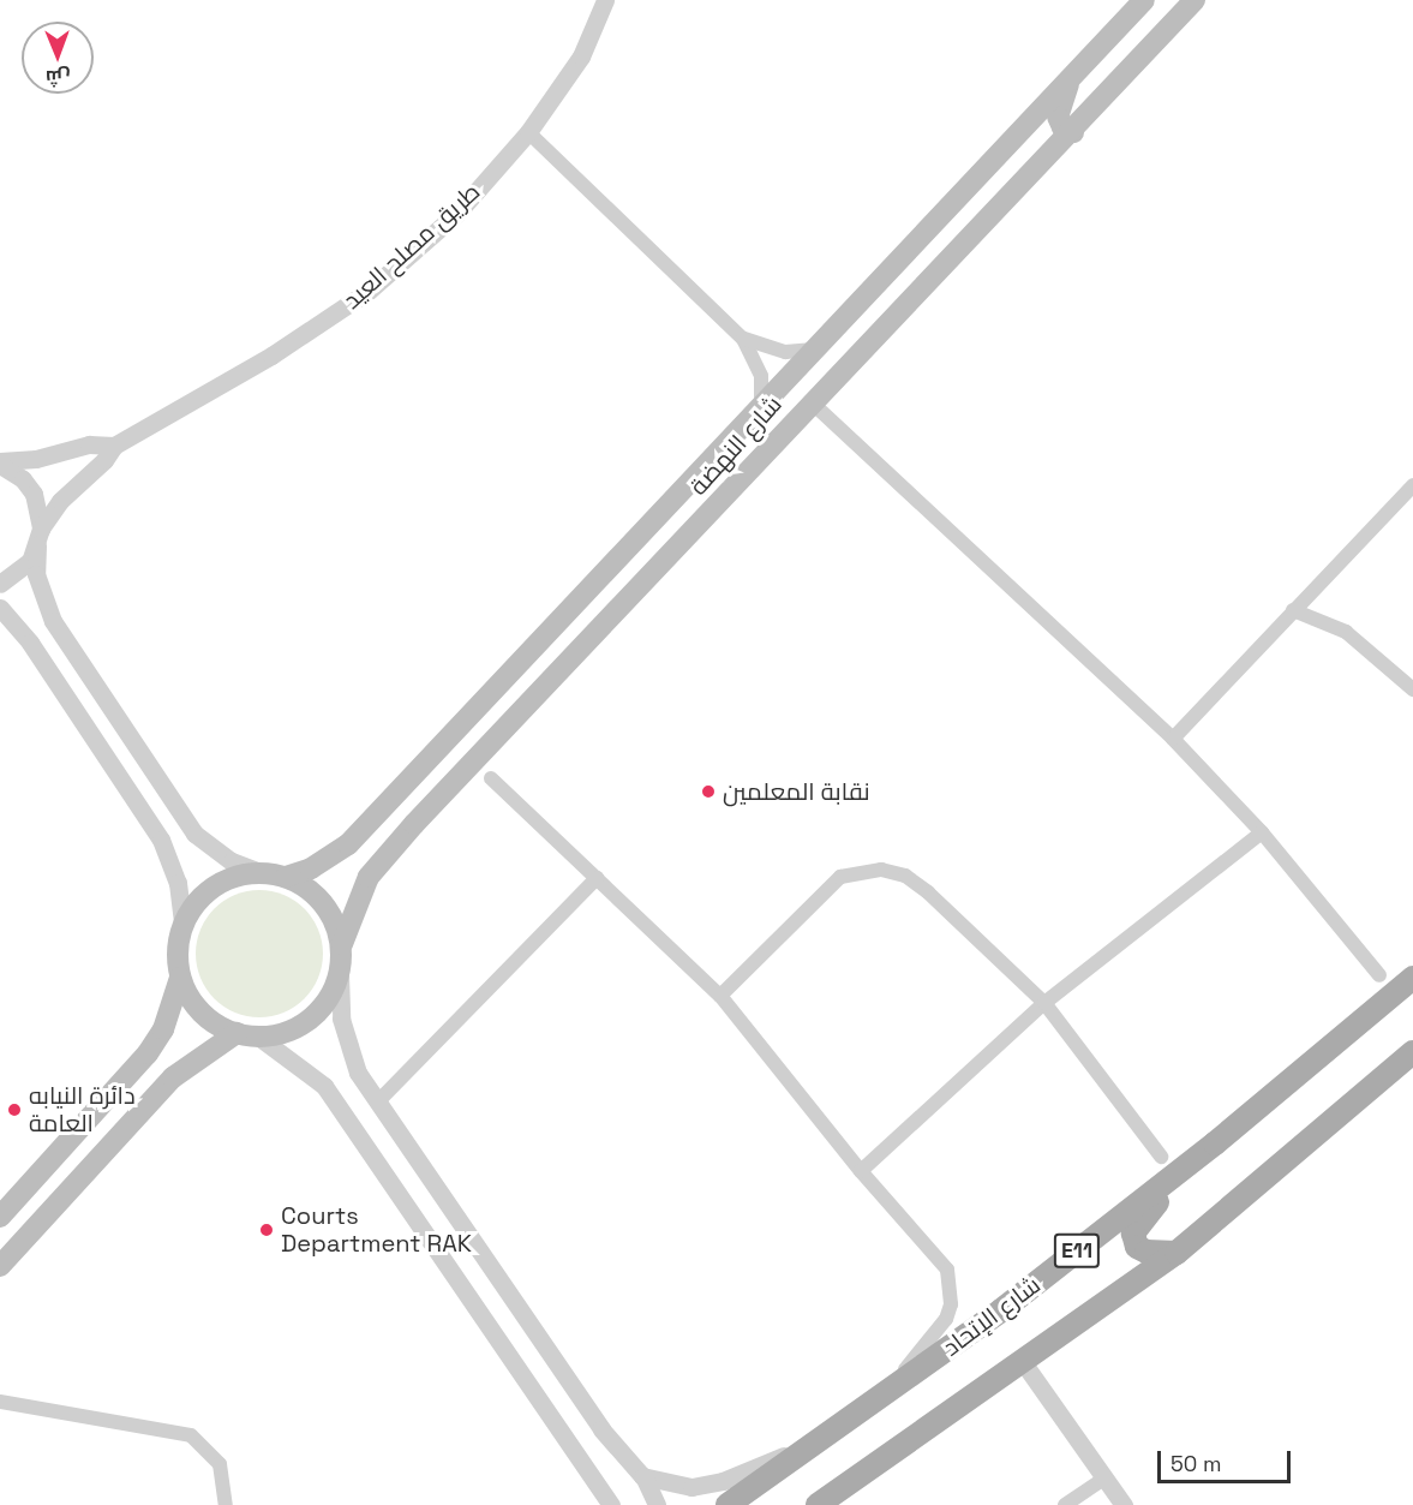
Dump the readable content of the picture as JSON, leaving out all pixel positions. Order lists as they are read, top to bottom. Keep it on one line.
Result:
{"streets":{"main road":["شارع النهضة","E11","شارع الإتحاد"],"street":["طريق مصلح العيد"]},"places":["نقابة المعلمين","دائرة النيابه العامة","Courts Department RAK"],"scale_bar":"50 m","north":"bottom"}
